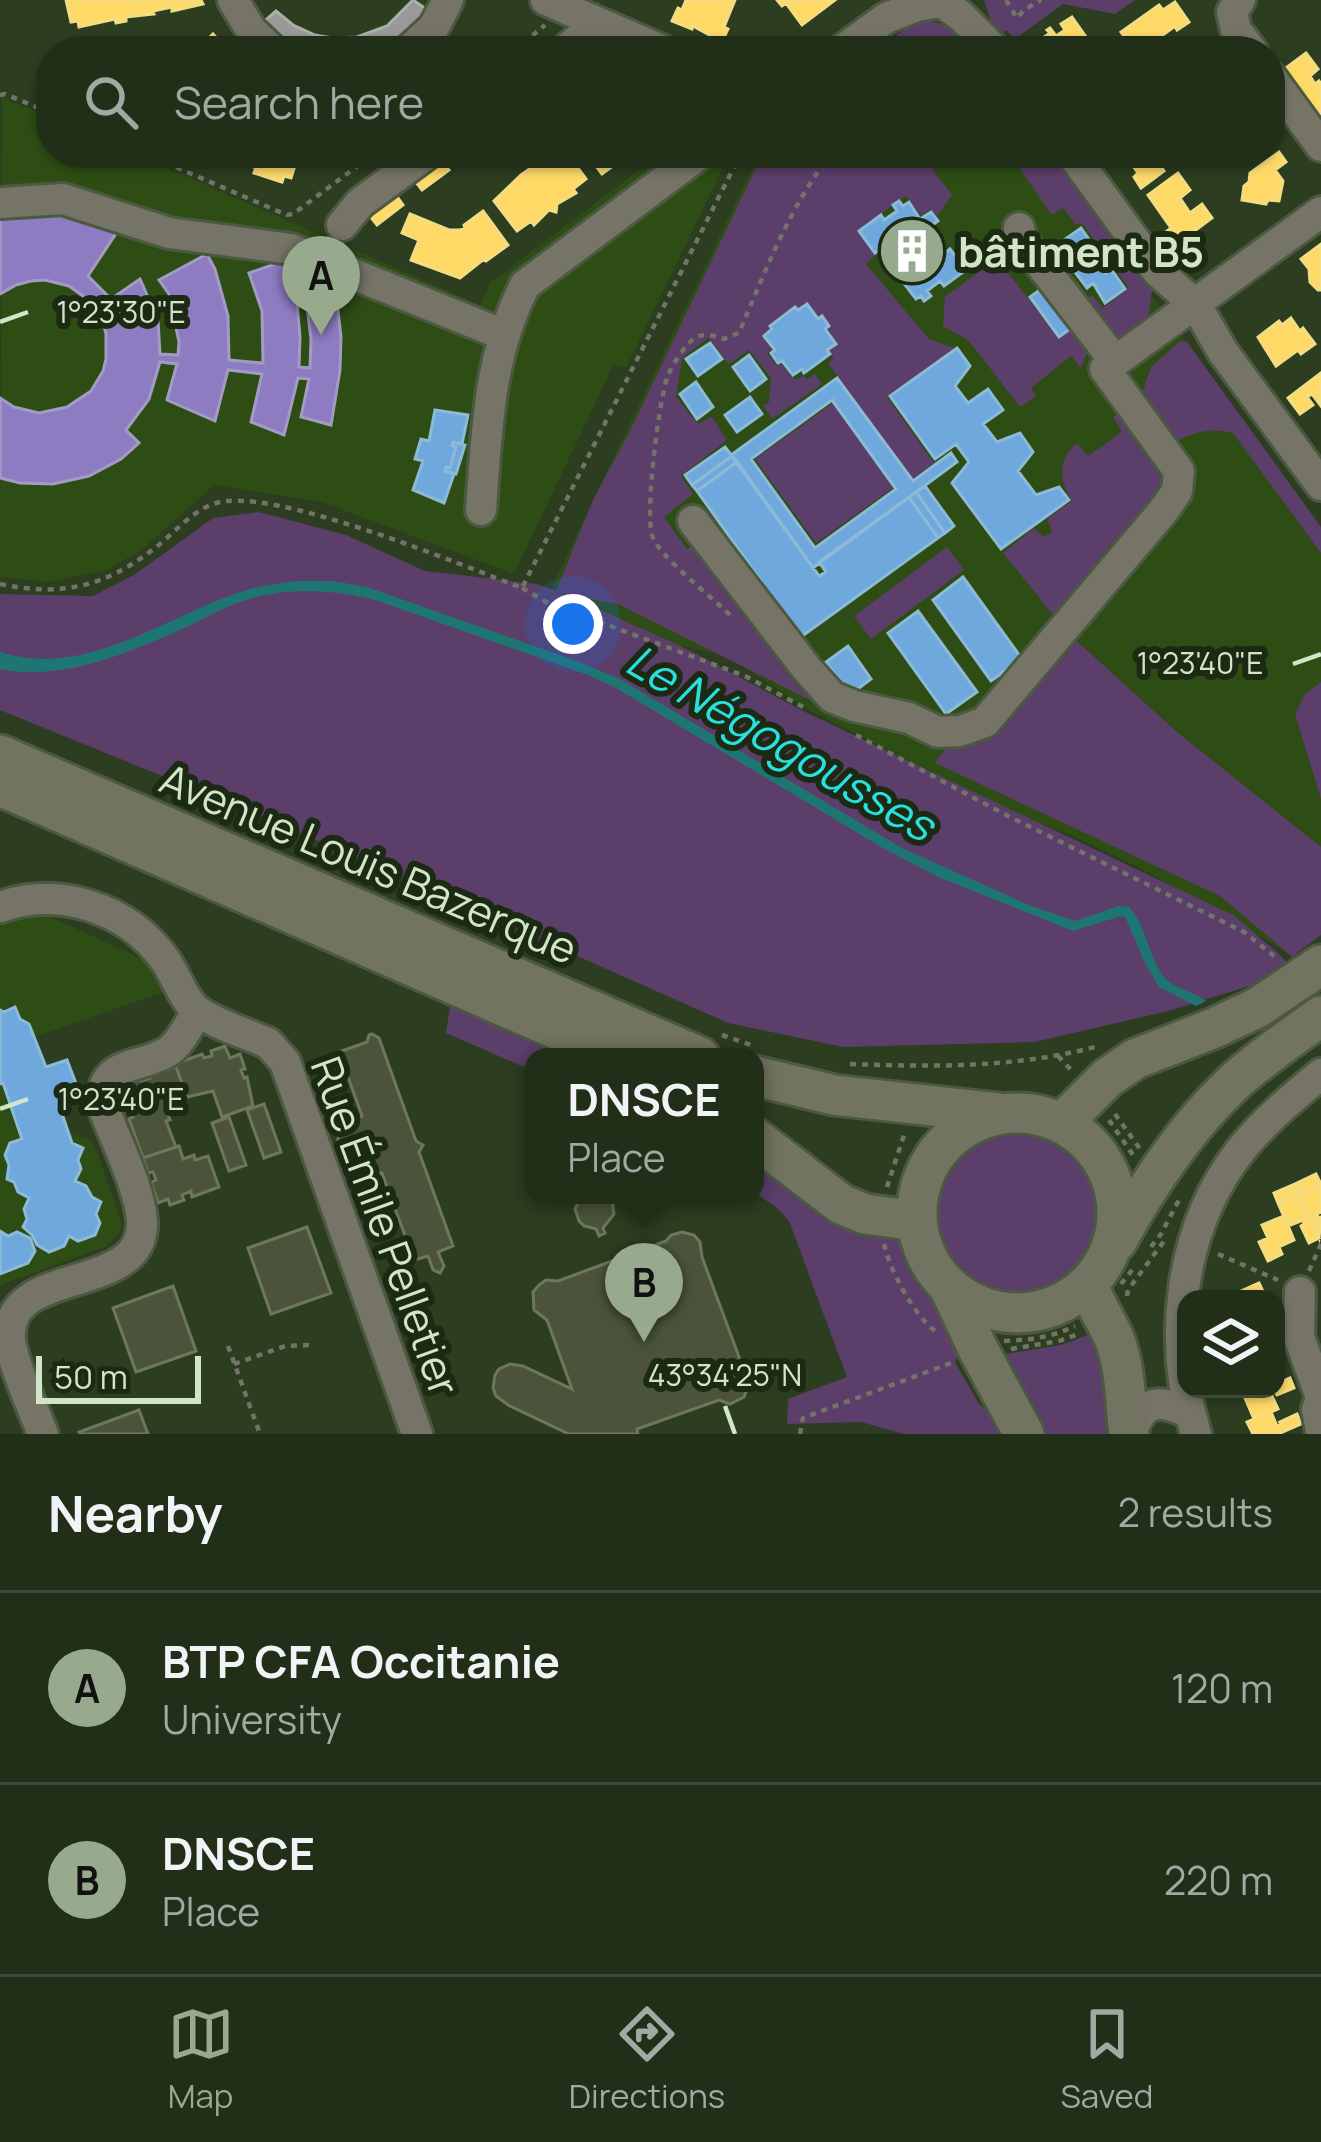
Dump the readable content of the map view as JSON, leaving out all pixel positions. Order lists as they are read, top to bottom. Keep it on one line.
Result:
{"streets":{"main road":["Avenue Louis Bazerque"],"street":["Rue Émile Pelletier"]},"water":["Le Négogousses"],"places":{"building":["bâtiment B5"]},"scale_bar":"50 m","page":{"search":"Search here","pins":["A","B"],"popup":["DNSCE","Place"],"scale":"50 m","heading":["Nearby","2 results"],"list":[{"mark":"A","name":"BTP CFA Occitanie","note":"University","value":"120 m"},{"mark":"B","name":"DNSCE","note":"Place","value":"220 m"}],"nav":["Map","Directions","Saved"]},"coordinates":["1°23'30\"E","1°23'40\"E","43°34'25\"N"]}
